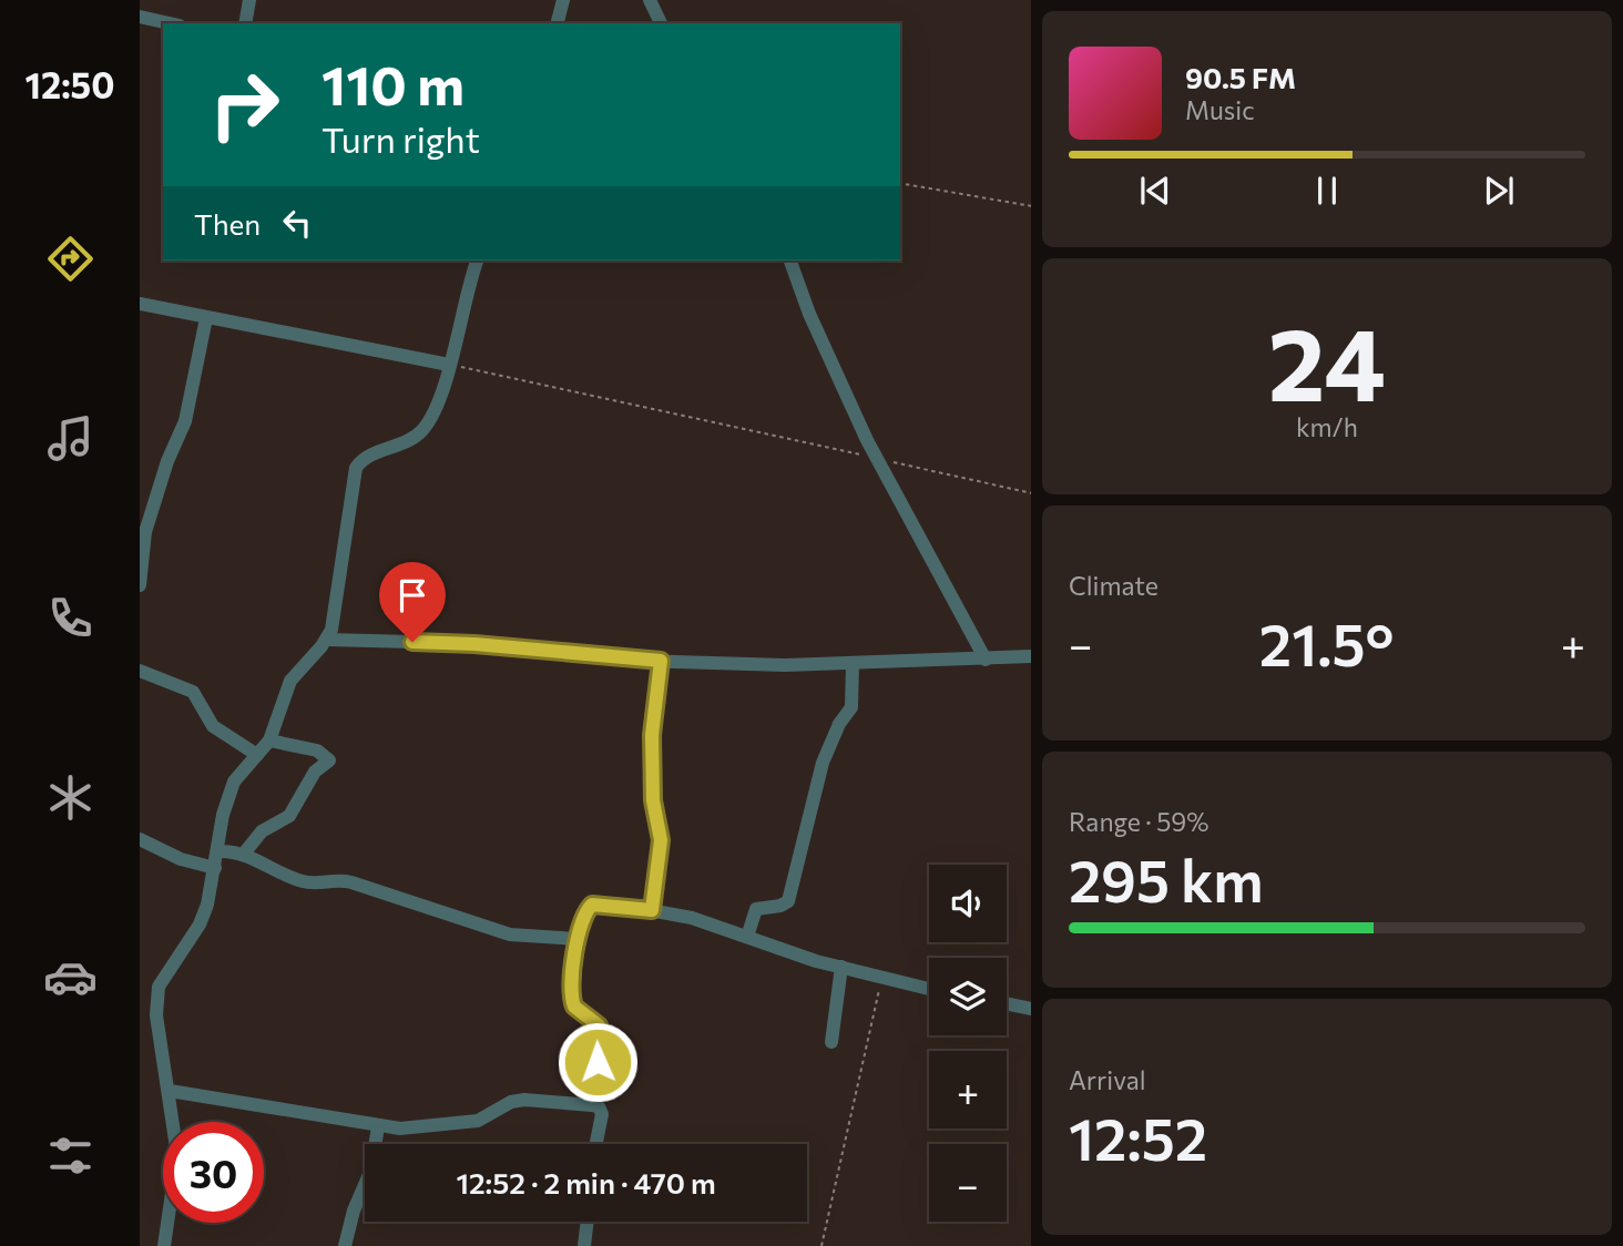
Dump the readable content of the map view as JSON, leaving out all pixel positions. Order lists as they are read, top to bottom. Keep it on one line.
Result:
{"page":{"tabs":"12:50","turn":["110 m","Turn right"],"song":["90.5 FM","Music"],"then":"Then","tile":[["24","km/h"],"Climate",["Range · 59%","295 km"],["Arrival","12:52"]],"heat":["−","21.5°","+"],"map_buttons":["+","−"],"limit":"30","trip":"12:52 · 2 min · 470 m"}}
